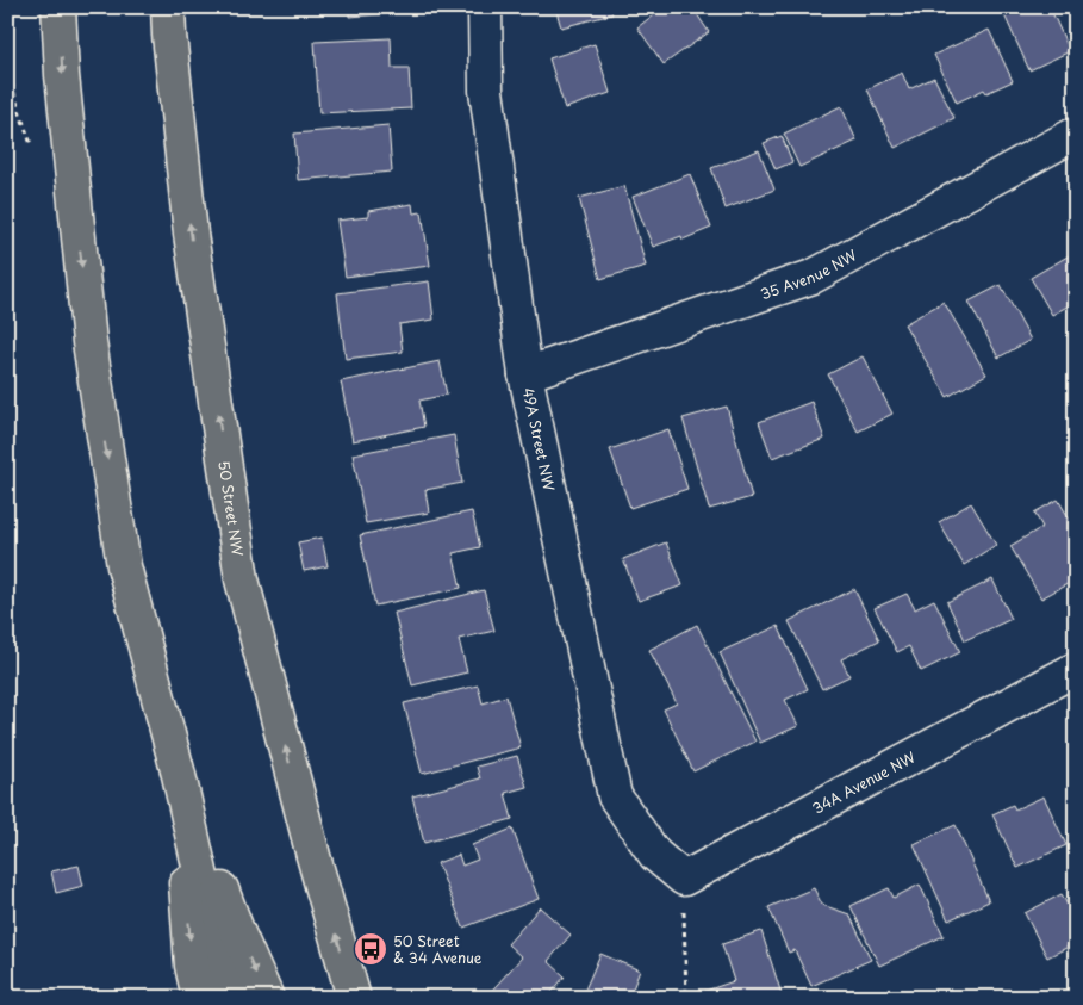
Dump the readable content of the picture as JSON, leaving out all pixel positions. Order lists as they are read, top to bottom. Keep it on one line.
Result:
{"streets":{"main road":["50 Street NW"],"street":["35 Avenue NW","49A Street NW","34A Avenue NW"]},"crossings":[["35 Avenue NW","49A Street NW"],["49A Street NW","34A Avenue NW"]],"places":{"bus stop":["50 Street & 34 Avenue"]}}
